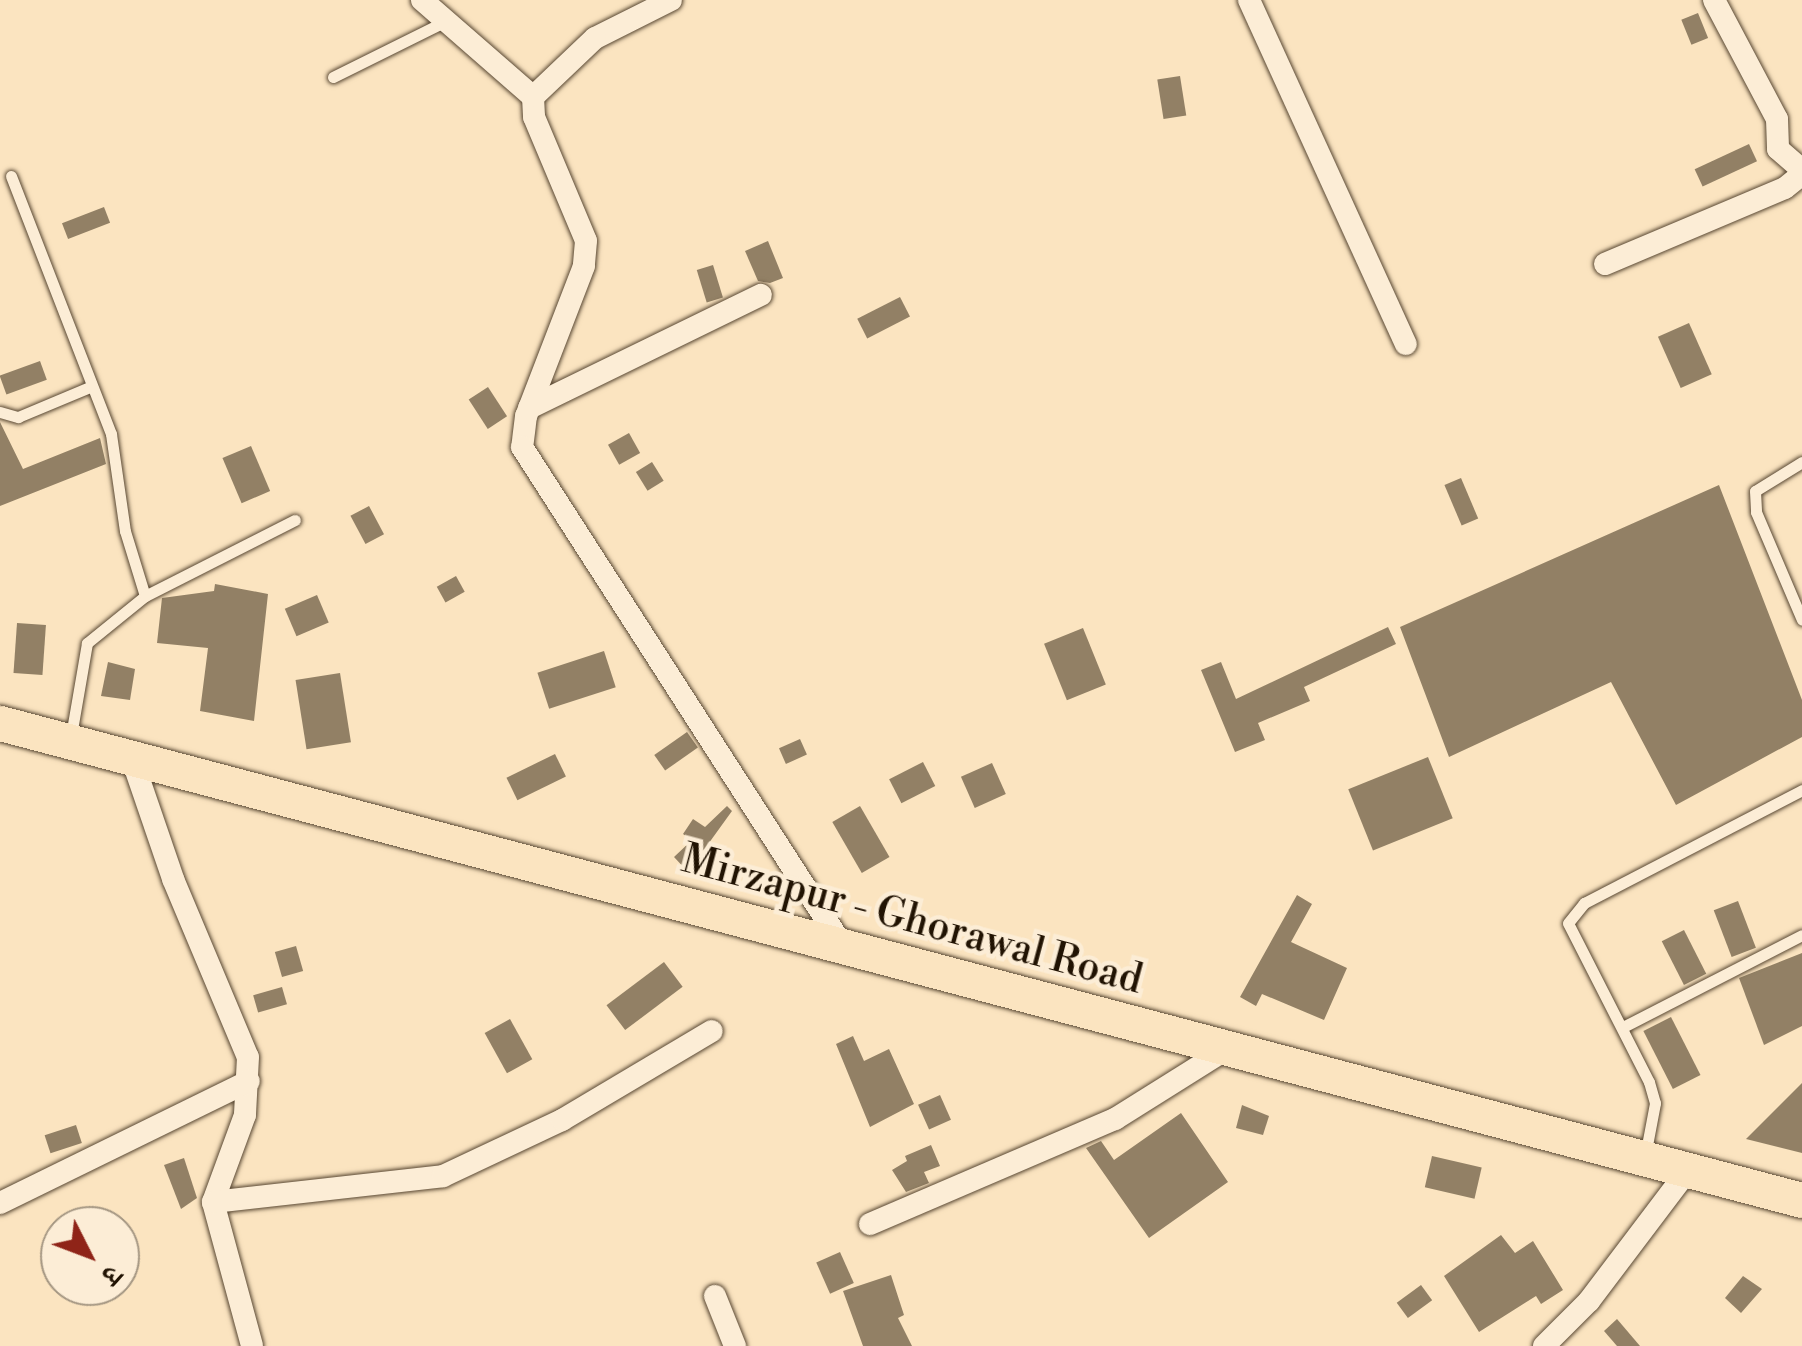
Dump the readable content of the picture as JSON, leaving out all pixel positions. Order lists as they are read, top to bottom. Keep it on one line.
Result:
{"streets":{"main road":["Mirzapur - Ghorawal Road"]},"north":"bottom right"}
